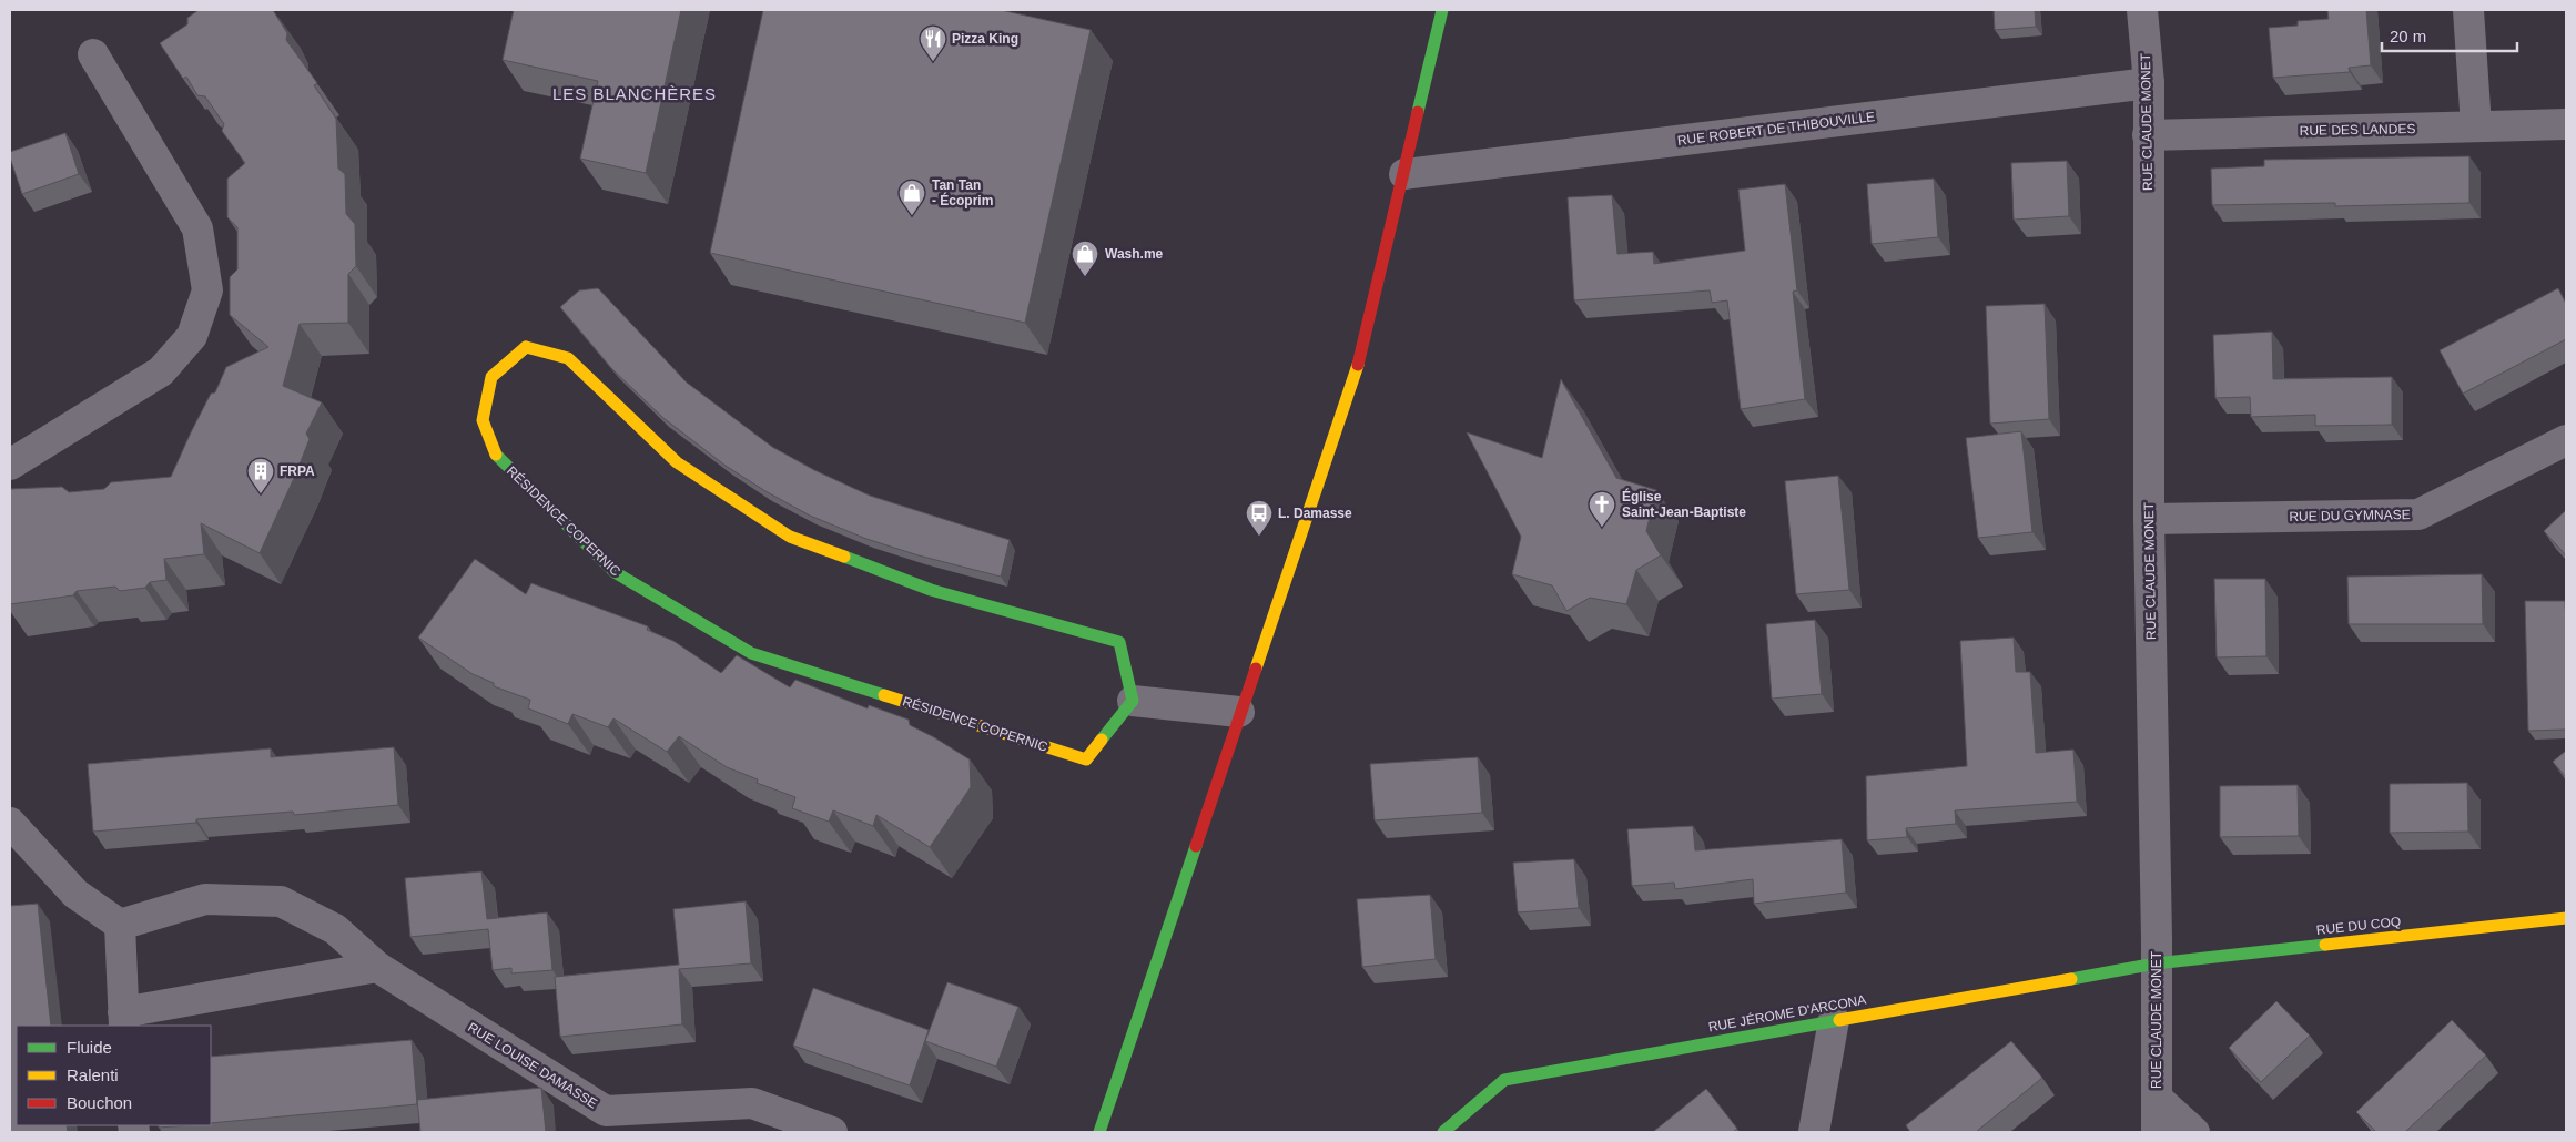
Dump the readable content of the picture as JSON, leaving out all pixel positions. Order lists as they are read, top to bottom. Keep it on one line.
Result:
{"streets":{"street":["RUE CLAUDE MONET","RUE ROBERT DE THIBOUVILLE","RUE DES LANDES","RUE DU GYMNASE","RÉSIDENCE COPERNIC","RUE DU COQ","RUE JÉROME D'ARCONA","RUE LOUISE DAMASSE"]},"crossings":[["RUE CLAUDE MONET","RUE ROBERT DE THIBOUVILLE"],["RUE CLAUDE MONET","RUE DES LANDES"],["RUE CLAUDE MONET","RUE DU GYMNASE"],["RUE CLAUDE MONET","RUE DU COQ"],["RUE CLAUDE MONET","RUE JÉROME D'ARCONA"],["RUE DU COQ","RUE JÉROME D'ARCONA"]],"districts":["LES BLANCHÈRES"],"places":{"restaurant":["Pizza King"],"shop":["Tan Tan - Écoprim","Wash.me"],"building":["FRPA"],"church":["Église Saint-Jean-Baptiste"],"bus stop":["L. Damasse"]},"legend":["Fluide","Ralenti","Bouchon"],"scale_bar":"20 m"}
